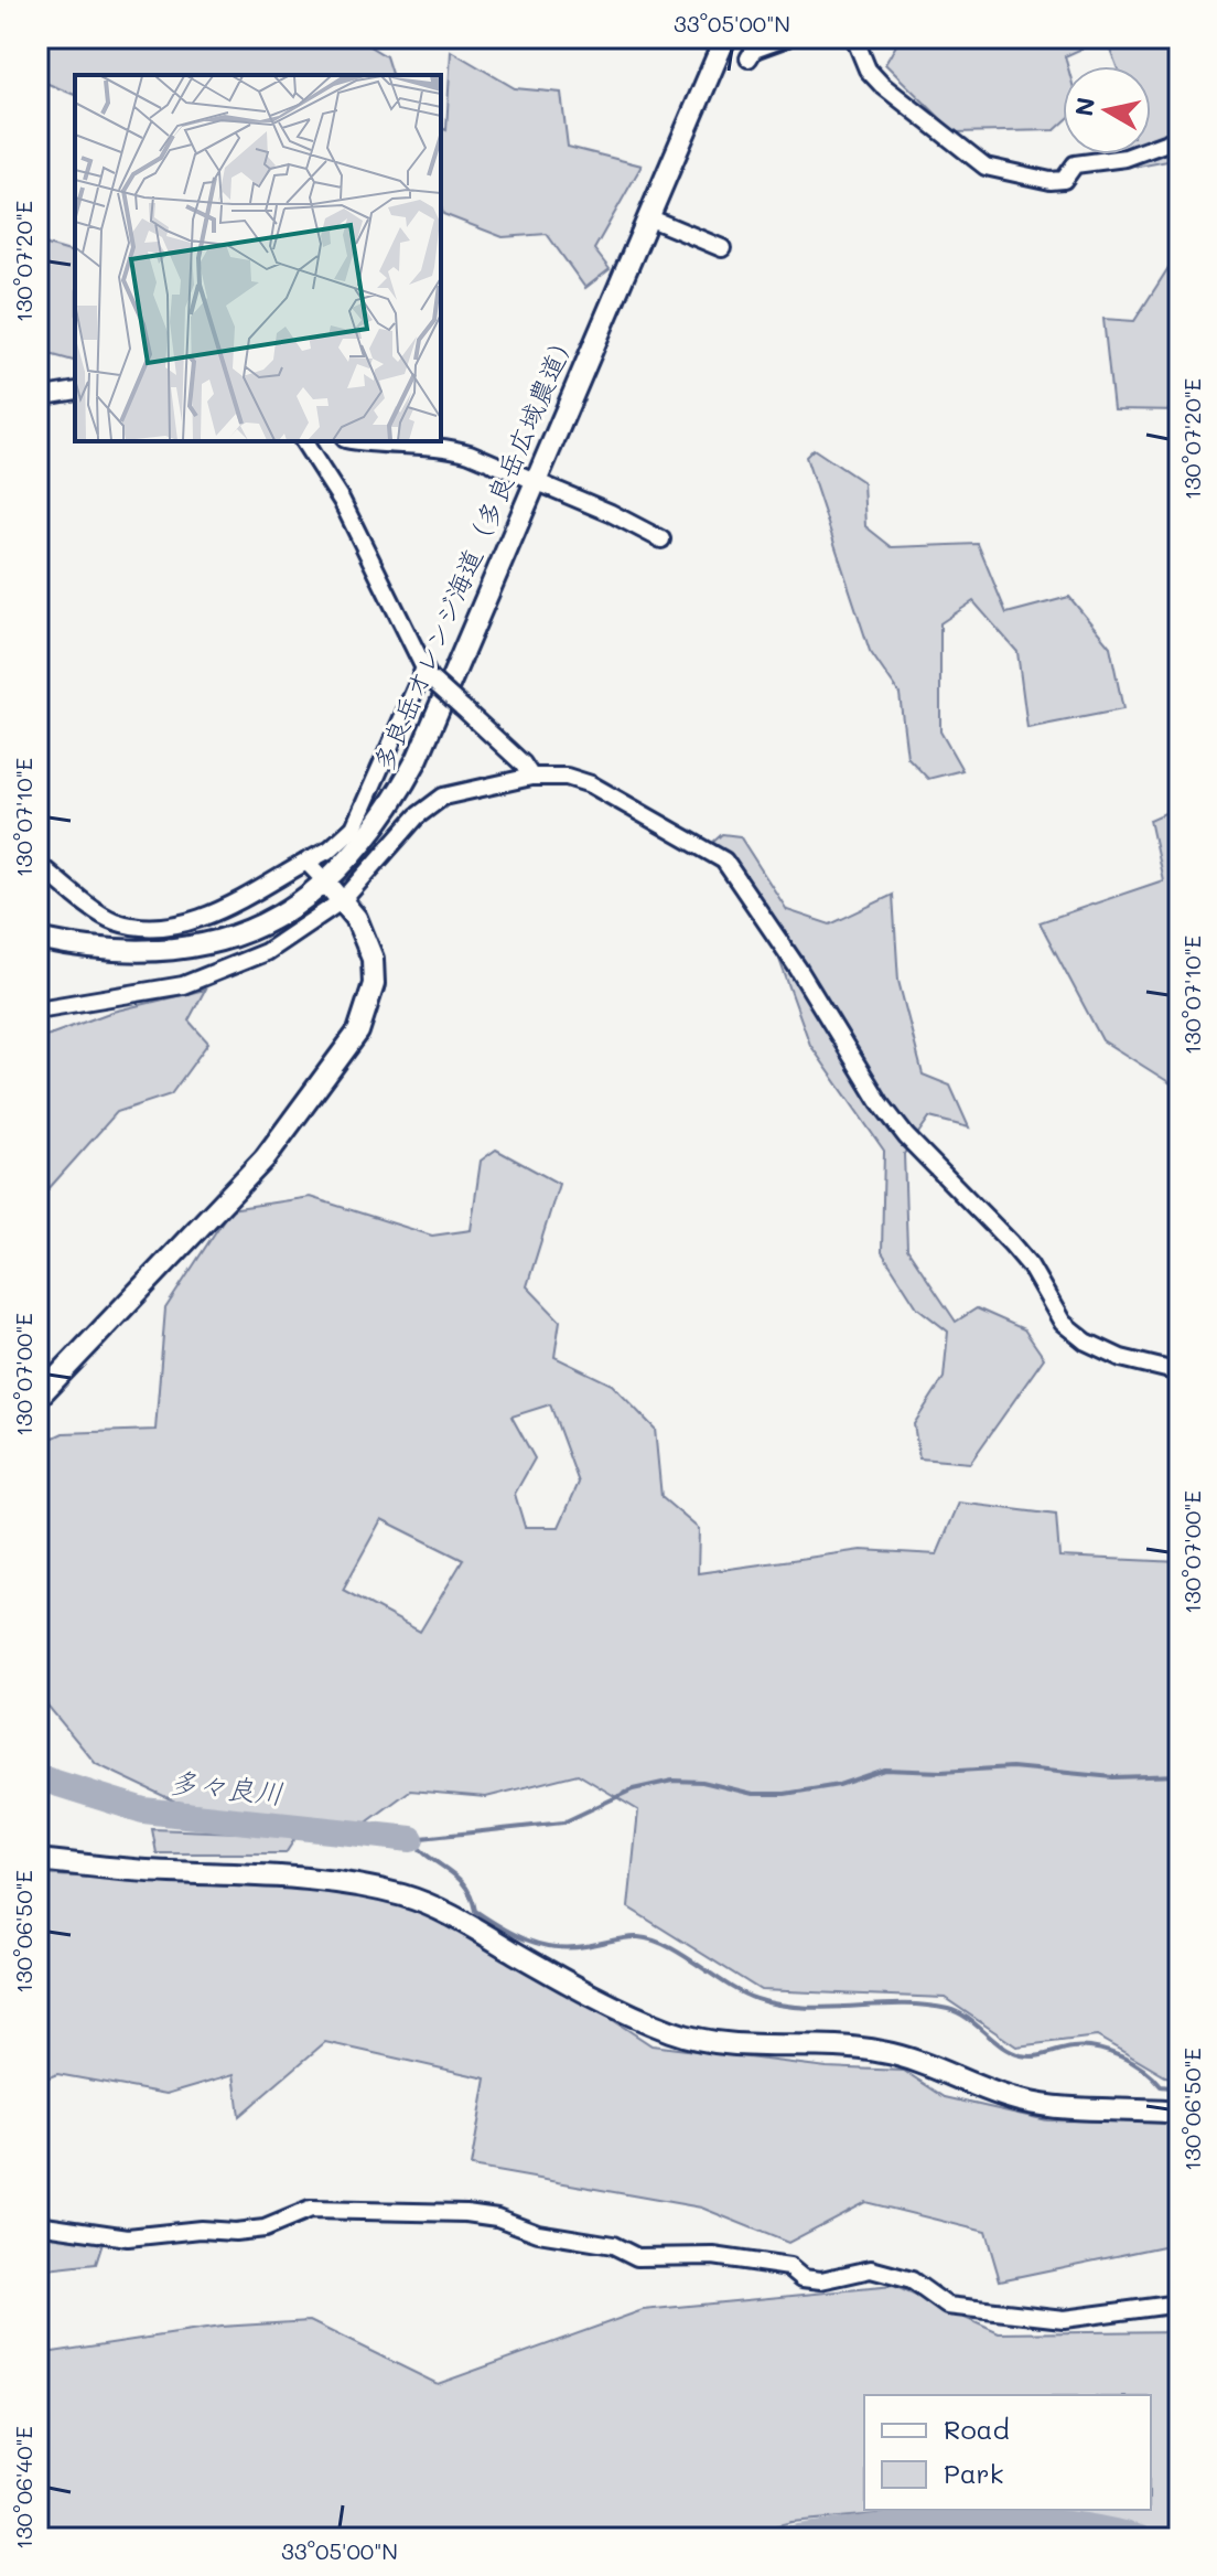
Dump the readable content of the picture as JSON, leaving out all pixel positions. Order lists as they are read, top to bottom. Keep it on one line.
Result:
{"streets":{"street":["多良岳オレンジ海道（多良岳広域農道）"]},"water":["多々良川"],"legend":["Road","Park"],"north":"left","coordinates":["33°05'00\"N","130°07'20\"E","130°07'10\"E","130°07'00\"E","130°06'50\"E","130°06'40\"E"]}
